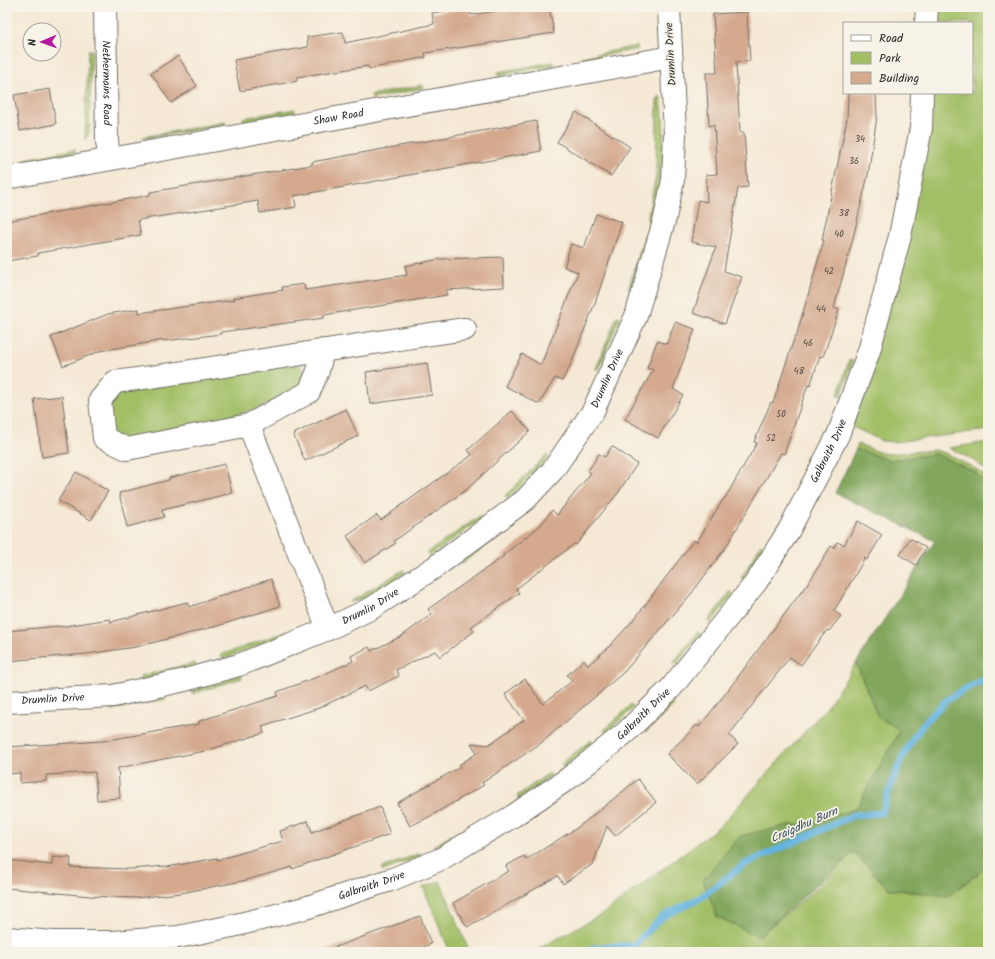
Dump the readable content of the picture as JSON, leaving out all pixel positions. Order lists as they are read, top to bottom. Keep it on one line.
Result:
{"streets":{"street":["Drumlin Drive","Nethermains Road","Shaw Road","Galbraith Drive"]},"crossings":[["Drumlin Drive","Shaw Road"],["Nethermains Road","Shaw Road"]],"water":["Craigdhu Burn"],"house_numbers":["34","36","38","40","42","44","46","48","50","52"],"legend":["Road","Park","Building"],"north":"left"}
